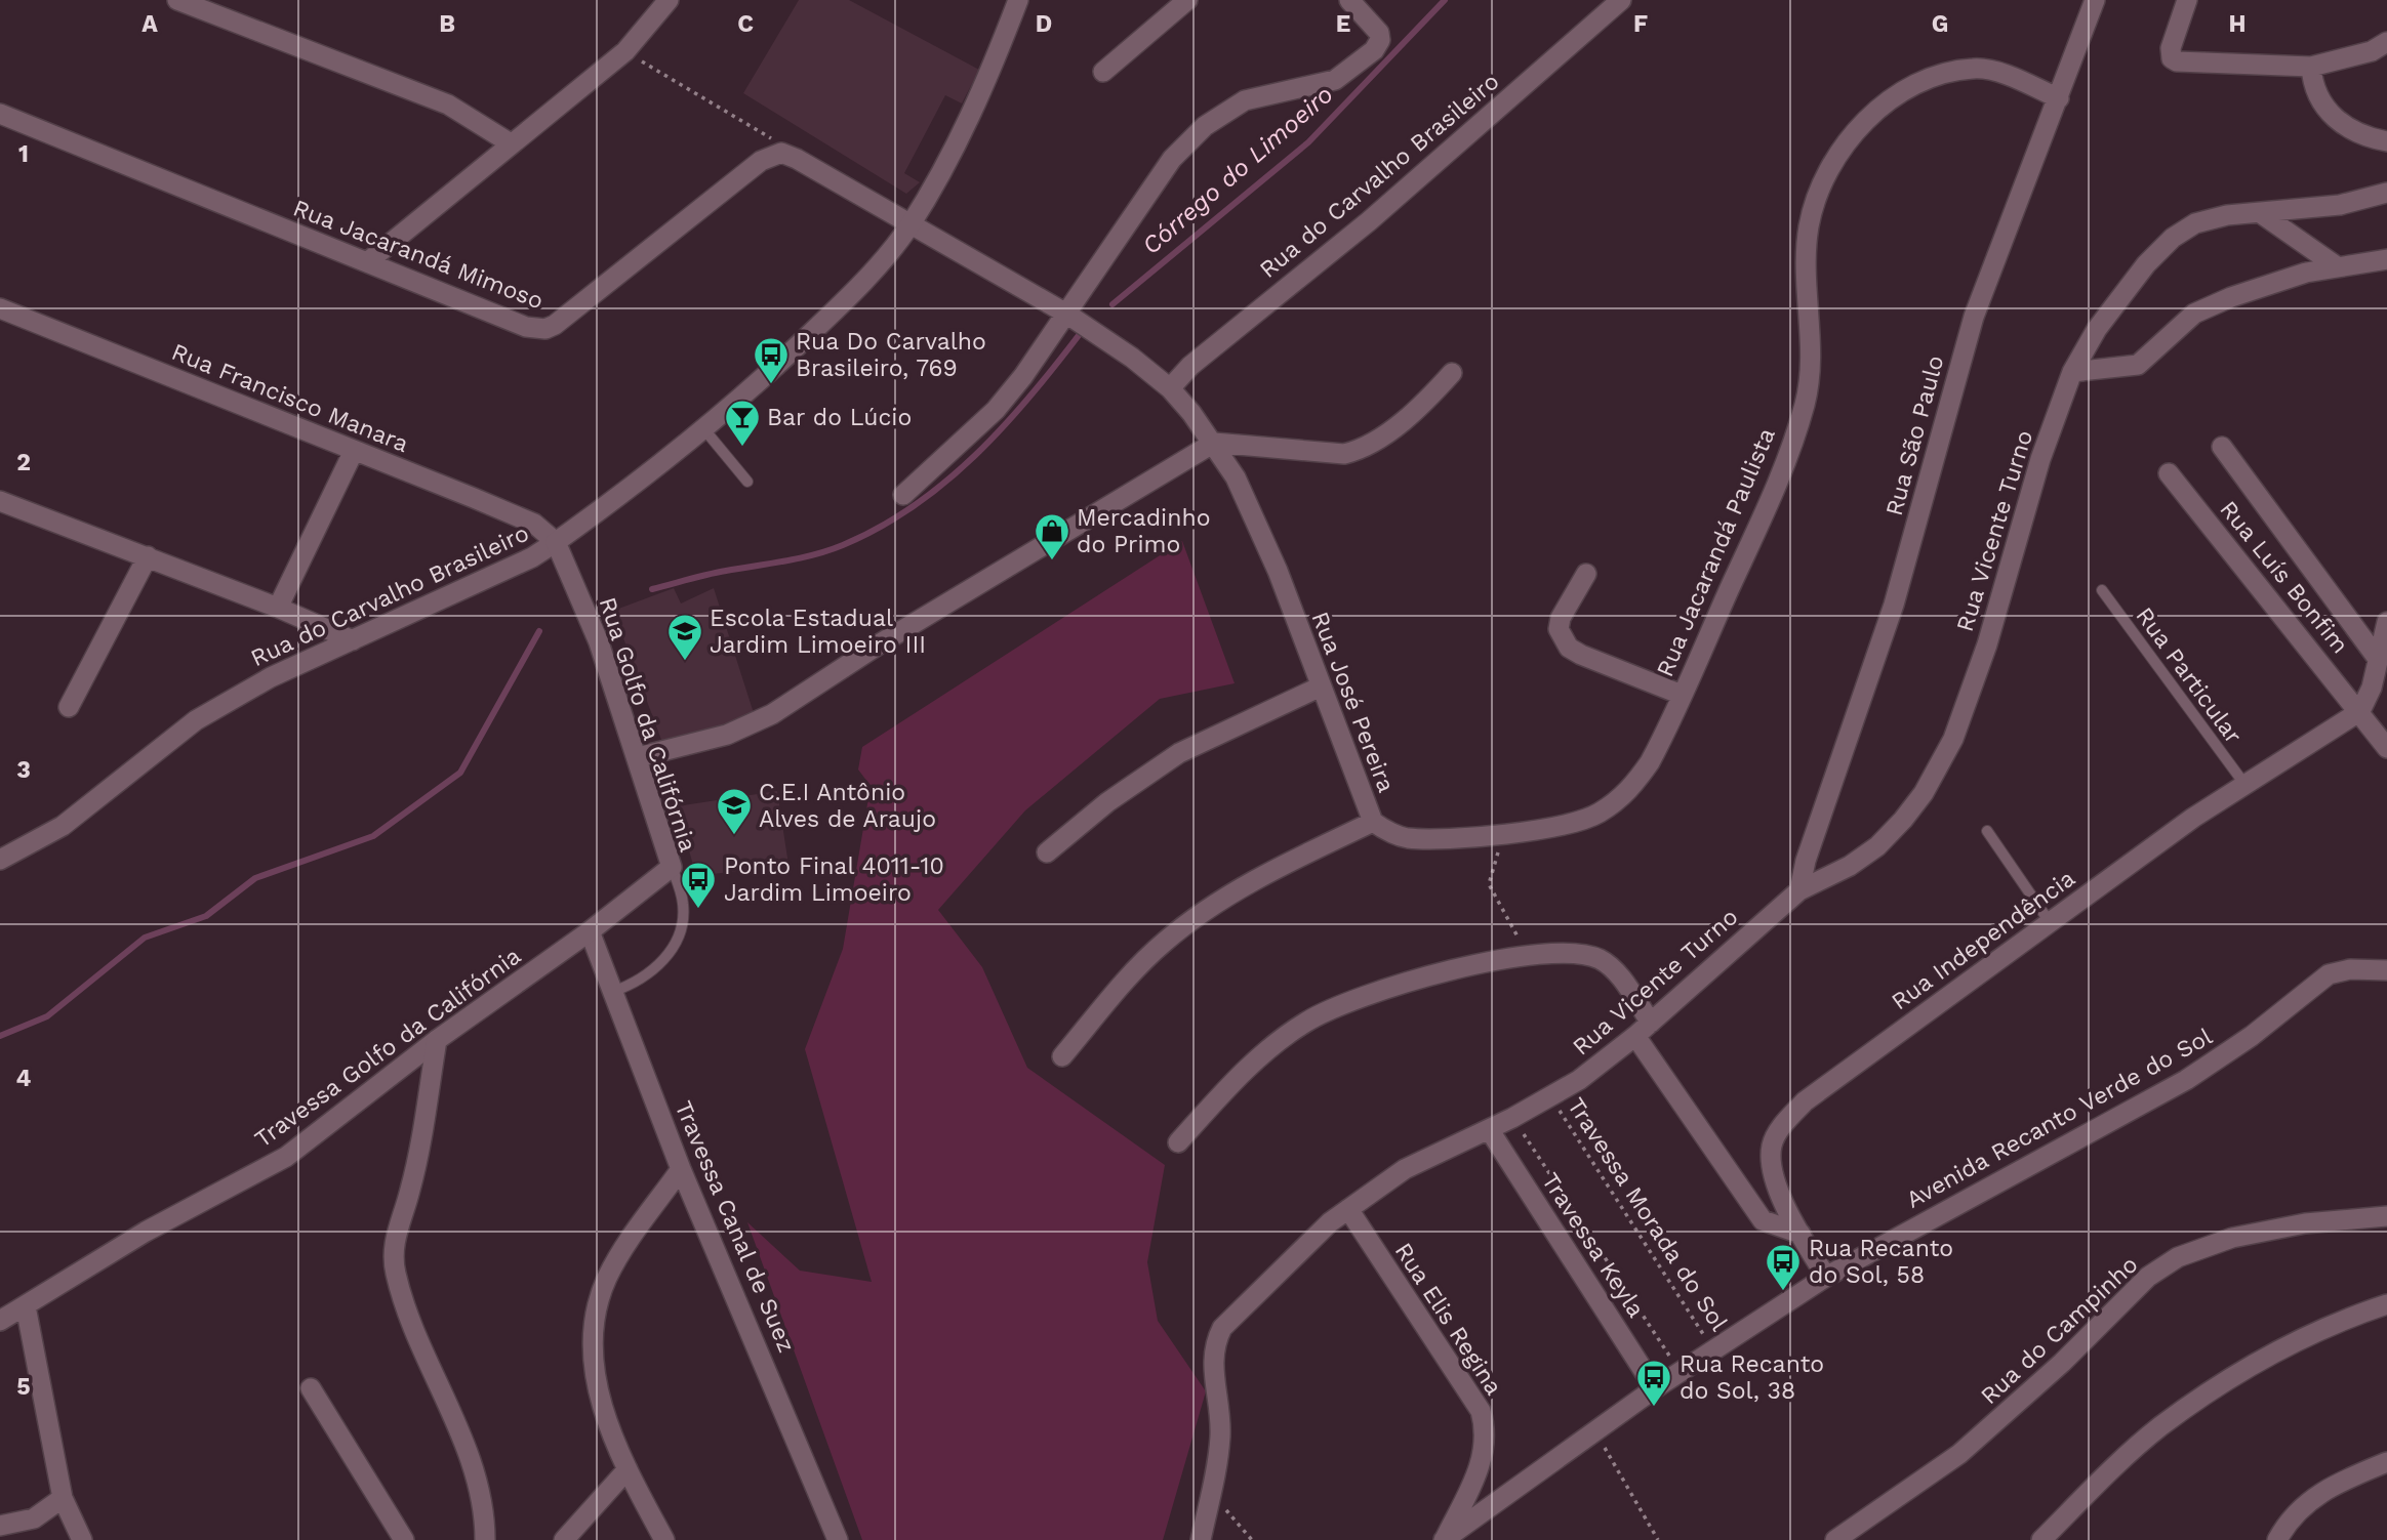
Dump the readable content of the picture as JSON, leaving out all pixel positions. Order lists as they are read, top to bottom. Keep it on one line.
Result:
{"streets":{"street":["Rua do Carvalho Brasileiro","Rua Jacarandá Mimoso","Rua Francisco Manara","Rua São Paulo","Rua Vicente Turno","Rua Jacarandá Paulista","Rua Luís Bonfim","Rua José Pereira","Rua Golfo da Califórnia","Rua Independência","Travessa Golfo da Califórnia","Avenida Recanto Verde do Sol","Travessa Canal de Suez","Travessa Keyla","Rua Elis Regina","Rua do Campinho"],"lane":["Rua Particular"],"path":["Travessa Morada do Sol"]},"crossings":[["Rua do Carvalho Brasileiro","Rua Francisco Manara"],["Rua do Carvalho Brasileiro","Rua Golfo da Califórnia"],["Rua Francisco Manara","Rua Golfo da Califórnia"],["Rua São Paulo","Rua Vicente Turno"],["Rua São Paulo","Rua Jacarandá Paulista"],["Rua Vicente Turno","Travessa Morada do Sol"],["Rua Vicente Turno","Travessa Keyla"],["Rua Vicente Turno","Rua Elis Regina"],["Rua Jacarandá Paulista","Rua José Pereira"],["Rua Luís Bonfim","Rua Independência"],["Rua Particular","Rua Independência"],["Rua Golfo da Califórnia","Travessa Golfo da Califórnia"],["Rua Golfo da Califórnia","Travessa Canal de Suez"],["Rua Independência","Avenida Recanto Verde do Sol"],["Travessa Golfo da Califórnia","Travessa Canal de Suez"],["Avenida Recanto Verde do Sol","Travessa Morada do Sol"],["Avenida Recanto Verde do Sol","Travessa Keyla"],["Avenida Recanto Verde do Sol","Rua Elis Regina"]],"water":["Córrego do Limoeiro"],"places":{"bus stop":["Rua Do Carvalho Brasileiro, 769","Ponto Final 4011-10 Jardim Limoeiro","Rua Recanto do Sol, 58","Rua Recanto do Sol, 38"],"bar":["Bar do Lúcio"],"shop":["Mercadinho do Primo"],"school or university":["Escola Estadual Jardim Limoeiro III","C.E.I Antônio Alves de Araujo"]},"grid":{"columns":["A","B","C","D","E","F","G","H"],"rows":["1","2","3","4","5"]}}
